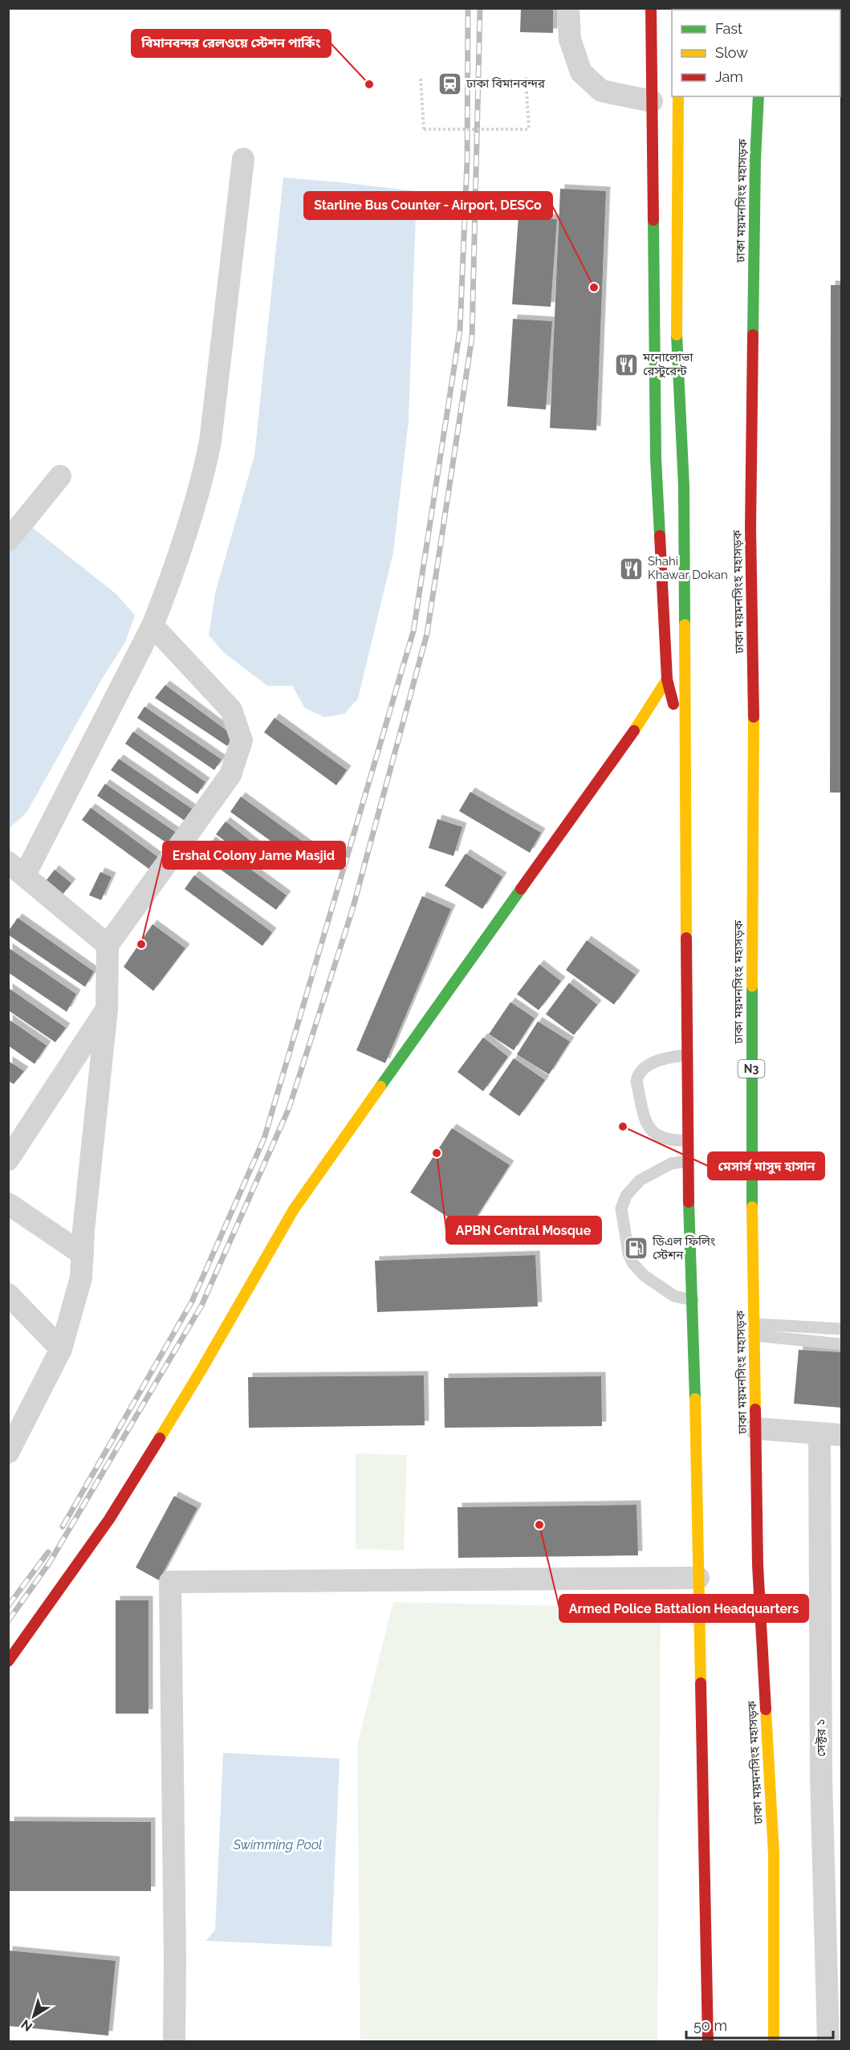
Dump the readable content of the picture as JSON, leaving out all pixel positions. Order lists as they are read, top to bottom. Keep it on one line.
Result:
{"streets":{"main road":["ঢাকা ময়মনসিংহ মহাসড়ক","N3"],"street":["সেক্টর ১"]},"water":["Swimming Pool"],"places":{"station":["ঢাকা বিমানবন্দর"],"other":["বিমানবন্দর রেলওয়ে স্টেশন পার্কিং","Starline Bus Counter - Airport, DESCo","Ershal Colony Jame Masjid","মেসার্স মাসুদ হাসান","APBN Central Mosque","Armed Police Battalion Headquarters"],"restaurant":["মনোলোভা রেস্টুরেন্ট","Shahi Khawar Dokan"],"fuel station":["ডিএল ফিলিং স্টেশন"]},"legend":["Fast","Slow","Jam"],"scale_bar":"50 m","north":"bottom left"}
